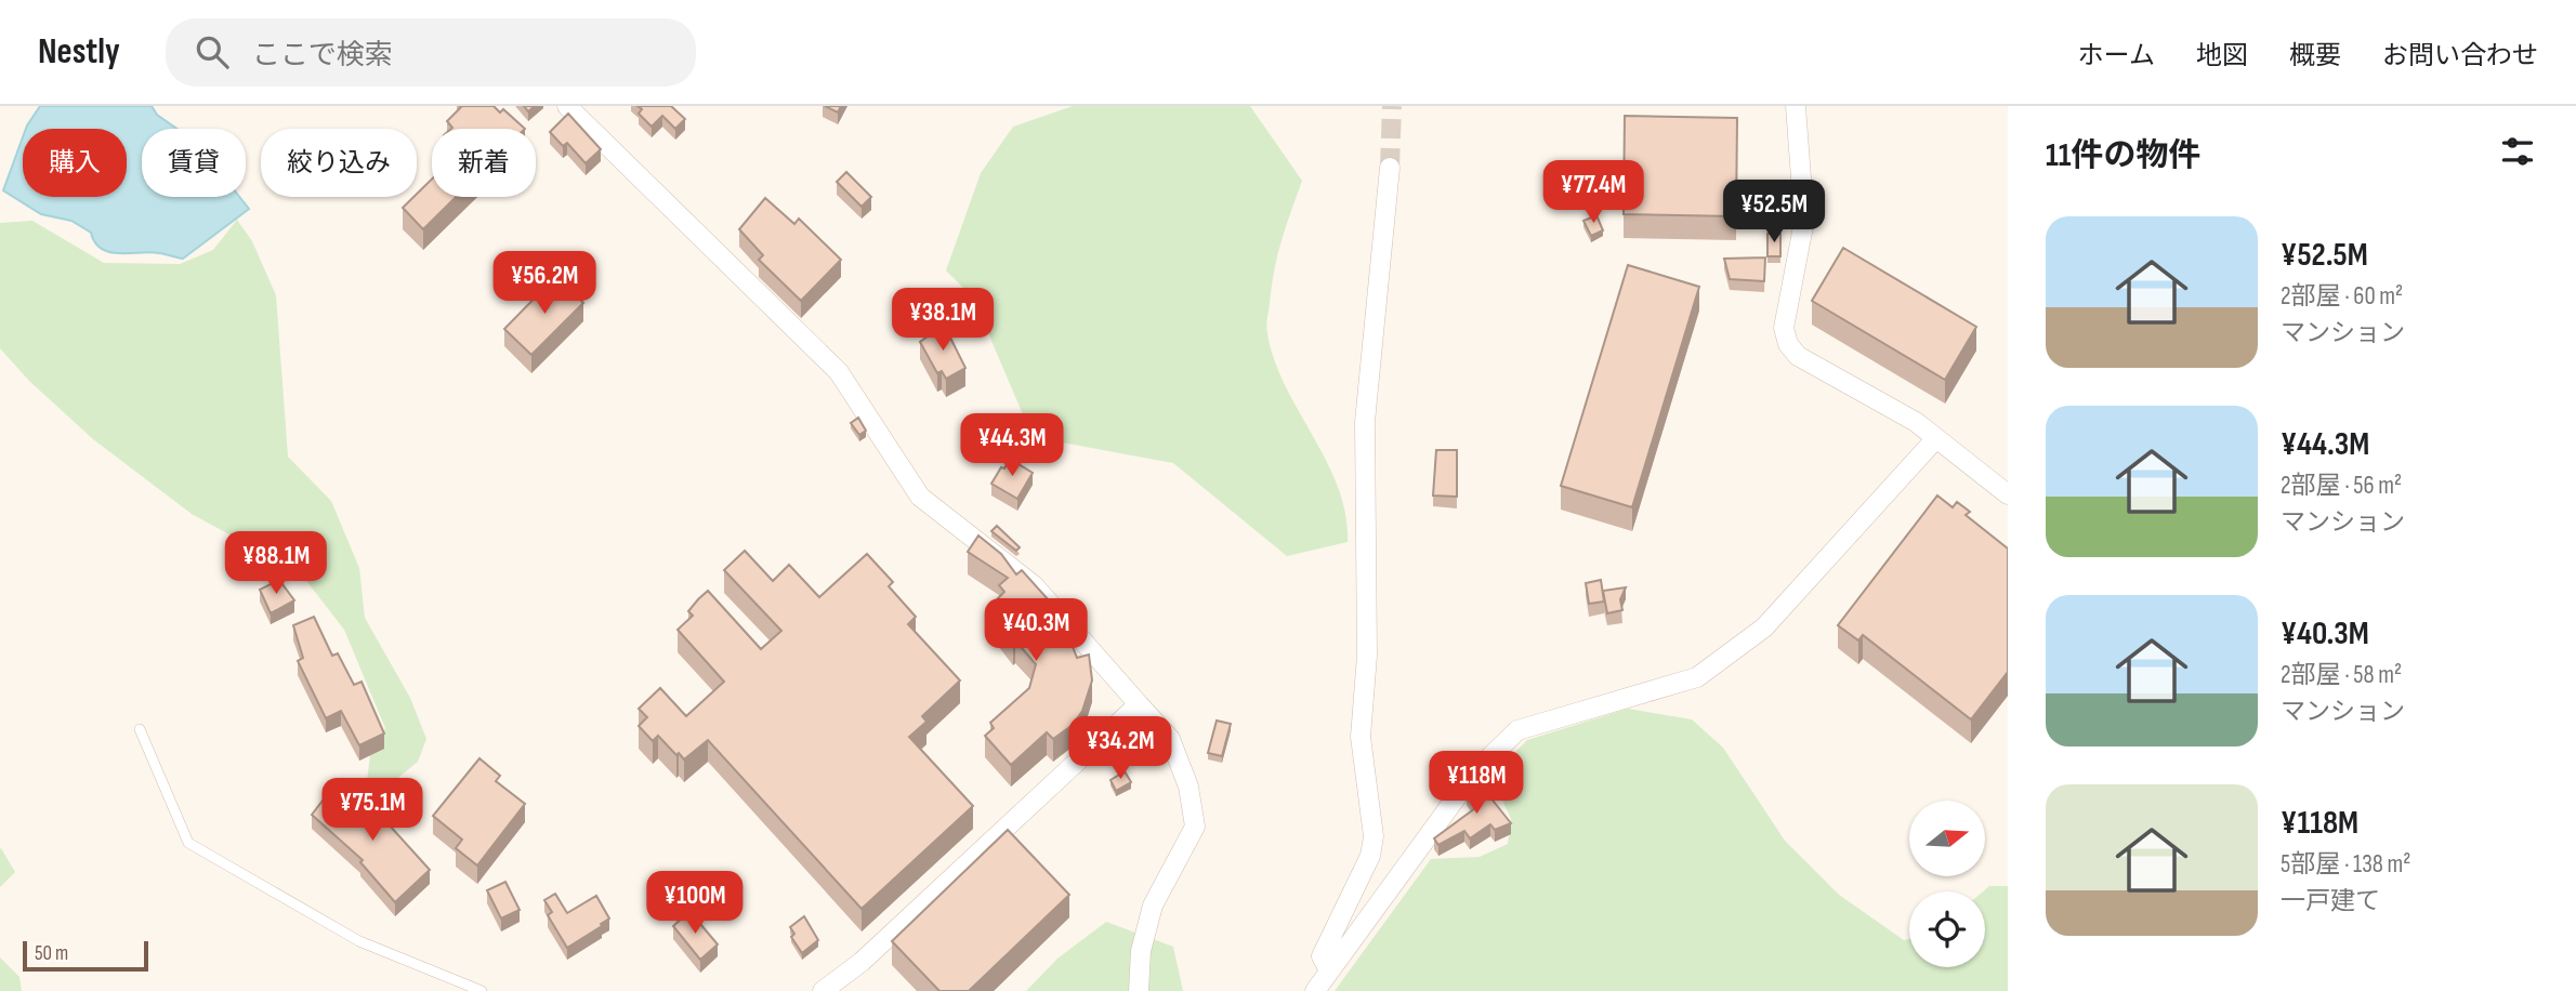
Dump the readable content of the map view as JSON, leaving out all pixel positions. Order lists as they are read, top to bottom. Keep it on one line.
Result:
{"scale_bar":"50 m","north":"right","page":{"header":"Nestly","search":"ここで検索","nav":["ホーム","地図","概要","お問い合わせ"],"heading":"11件の物件","chip":["購入","賃貸","絞り込み","新着"],"price":["¥77.4M","¥52.5M","¥56.2M","¥38.1M","¥44.3M","¥88.1M","¥40.3M","¥34.2M","¥118M","¥75.1M","¥100M"],"list":[{"name":"¥52.5M","note":"2部屋 · 60 m² · マンション"},{"name":"¥44.3M","note":"2部屋 · 56 m² · マンション"},{"name":"¥40.3M","note":"2部屋 · 58 m² · マンション"},{"name":"¥118M","note":"5部屋 · 138 m² · 一戸建て"}],"scale":"50 m"}}
